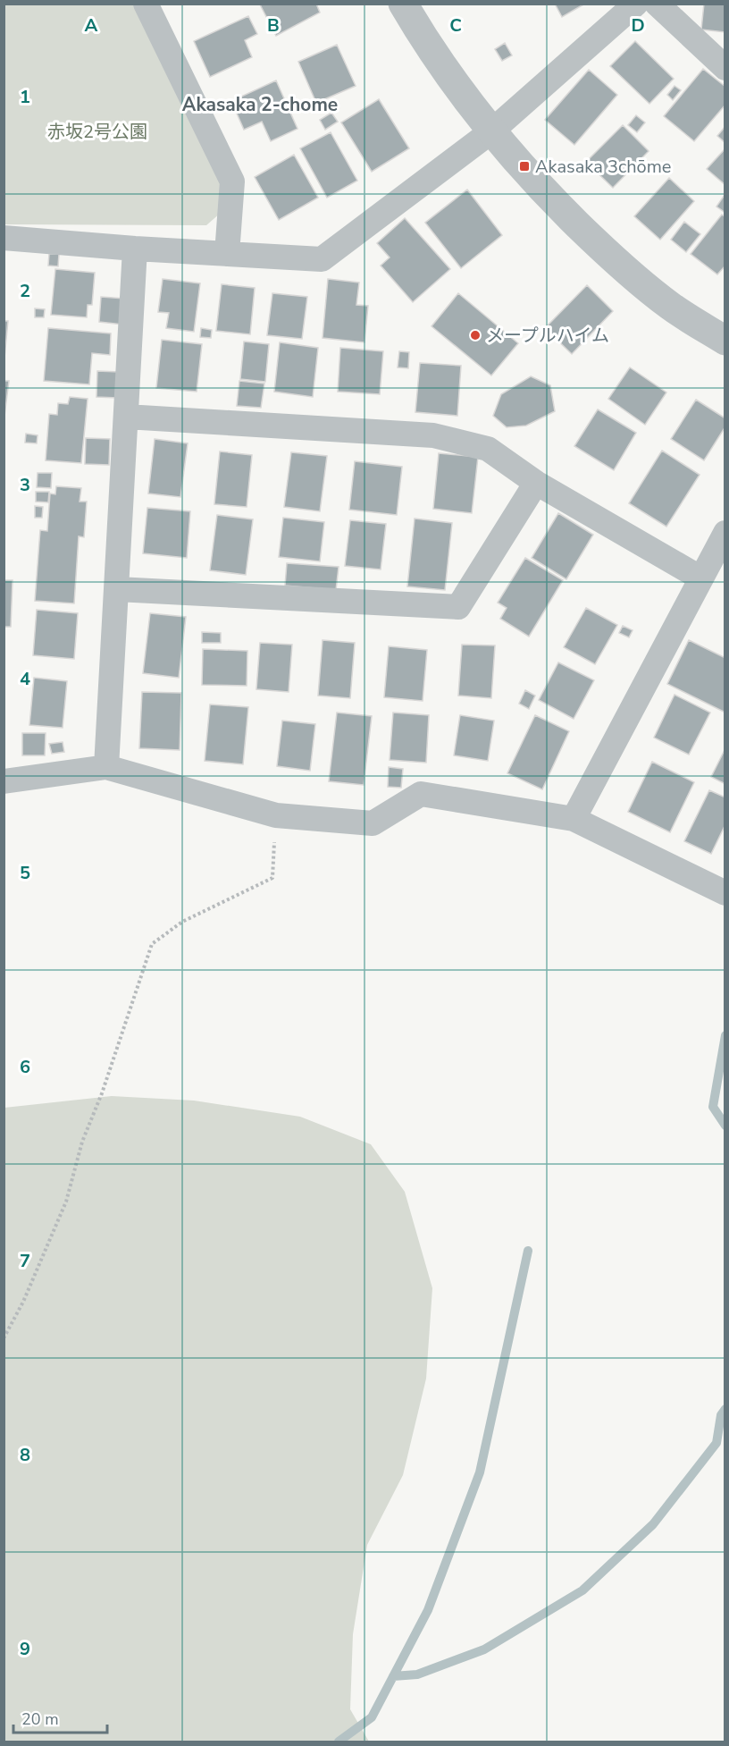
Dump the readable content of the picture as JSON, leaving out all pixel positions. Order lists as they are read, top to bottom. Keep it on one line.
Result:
{"districts":["Akasaka 2-chome"],"parks":["赤坂2号公園"],"places":{"transit":["Akasaka 3chōme"],"other":["メープルハイム"]},"scale_bar":"20 m","grid":{"columns":["A","B","C","D"],"rows":["1","2","3","4","5","6","7","8","9"]}}
